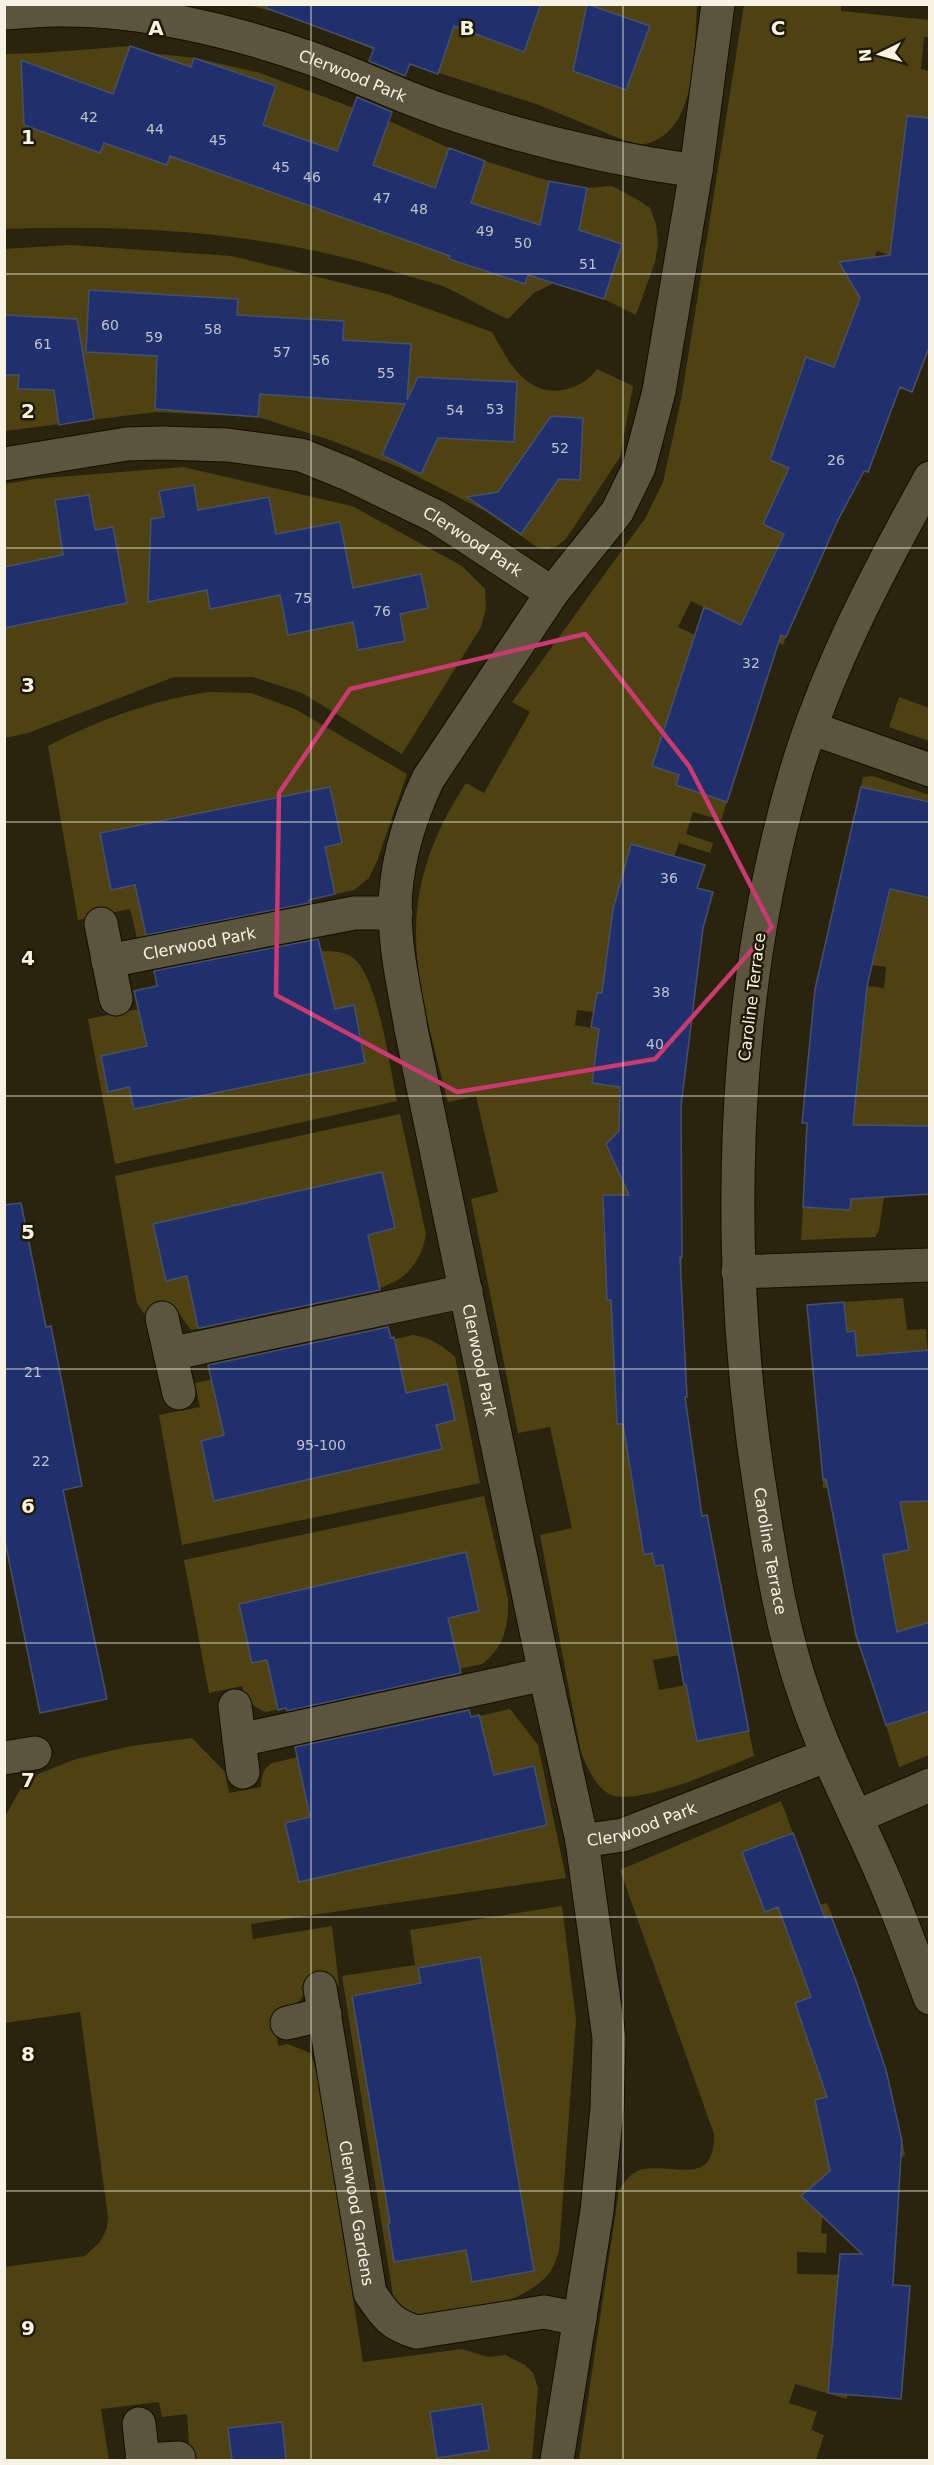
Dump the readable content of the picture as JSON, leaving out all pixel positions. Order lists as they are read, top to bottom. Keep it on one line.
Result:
{"streets":{"street":["Clerwood Park","Caroline Terrace","Clerwood Gardens"]},"crossings":[["Clerwood Park","Caroline Terrace"]],"house_numbers":["42","44","45","45","46","47","48","49","50","51","60","58","59","61","57","56","55","53","54","52","26","75","76","32","36","38","40","21","95-100","22"],"north":"left","grid":{"columns":["A","B","C"],"rows":["1","2","3","4","5","6","7","8","9"]}}
